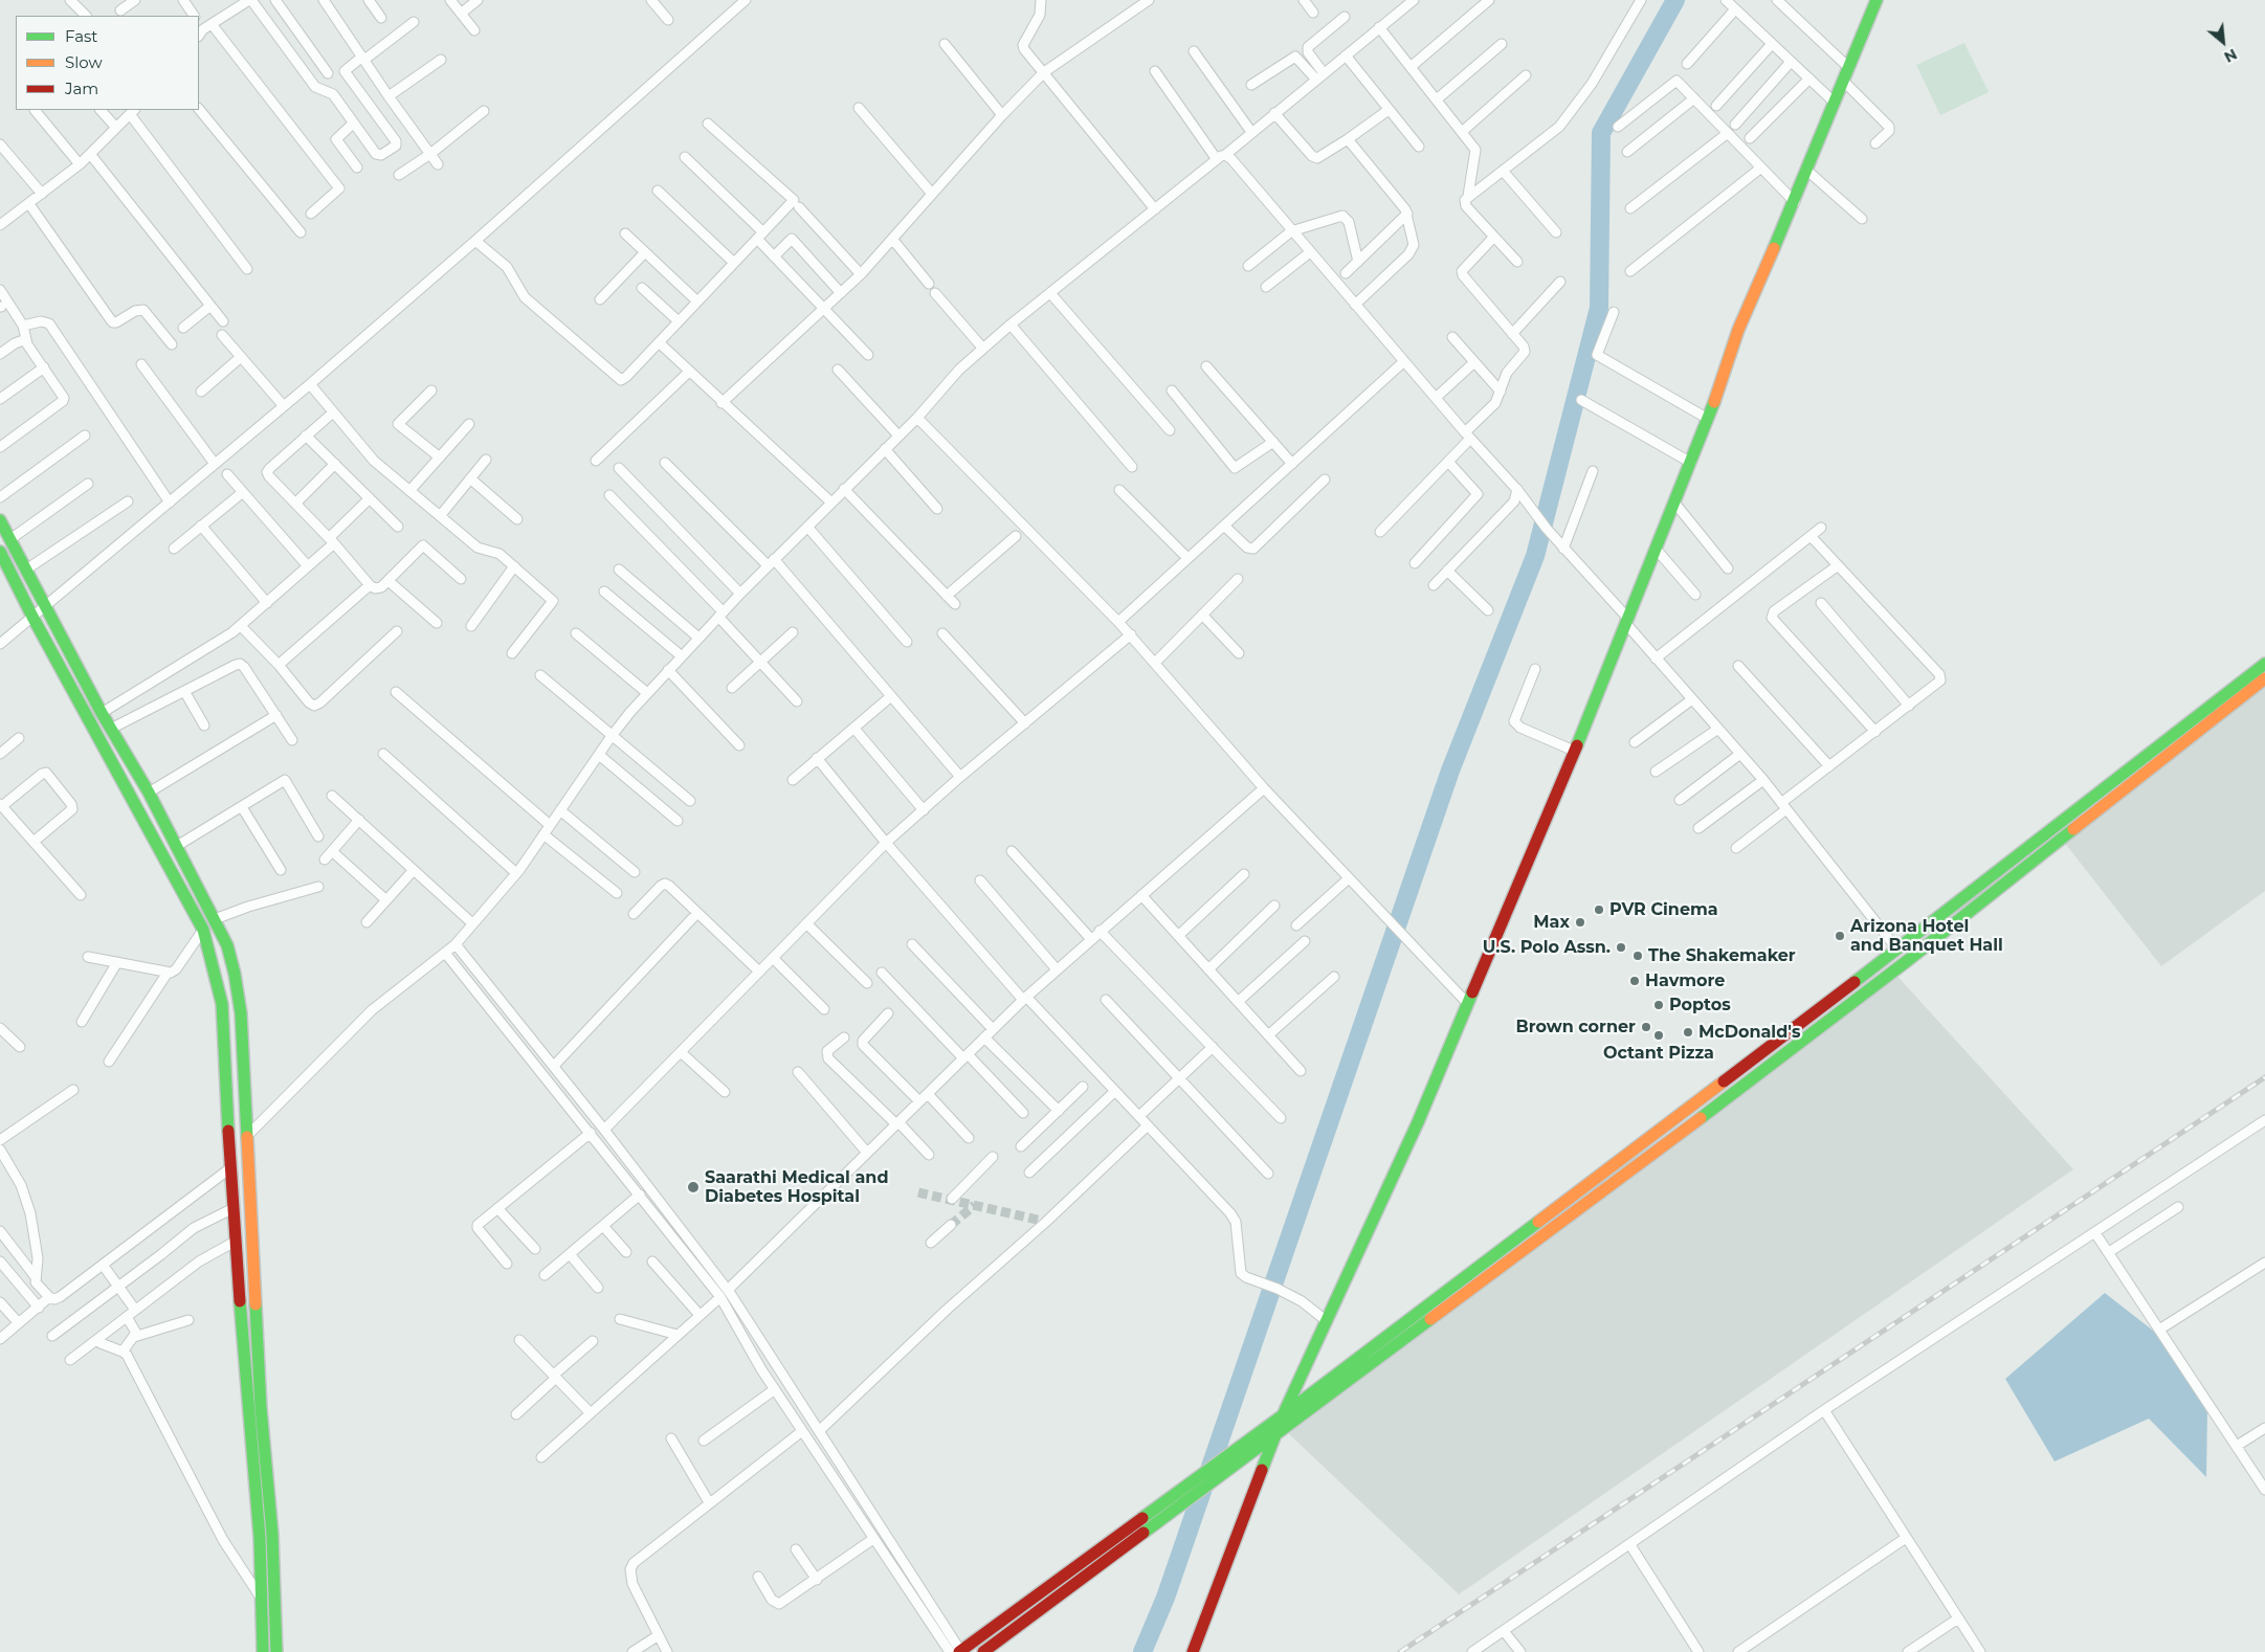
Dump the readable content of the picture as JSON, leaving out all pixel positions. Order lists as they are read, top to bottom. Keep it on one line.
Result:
{"places":["PVR Cinema","Max","Arizona Hotel and Banquet Hall","U.S. Polo Assn.","The Shakemaker","Havmore","Poptos","Brown corner","McDonald's","Octant Pizza","Saarathi Medical and Diabetes Hospital"],"legend":["Fast","Slow","Jam"],"north":"bottom right"}
